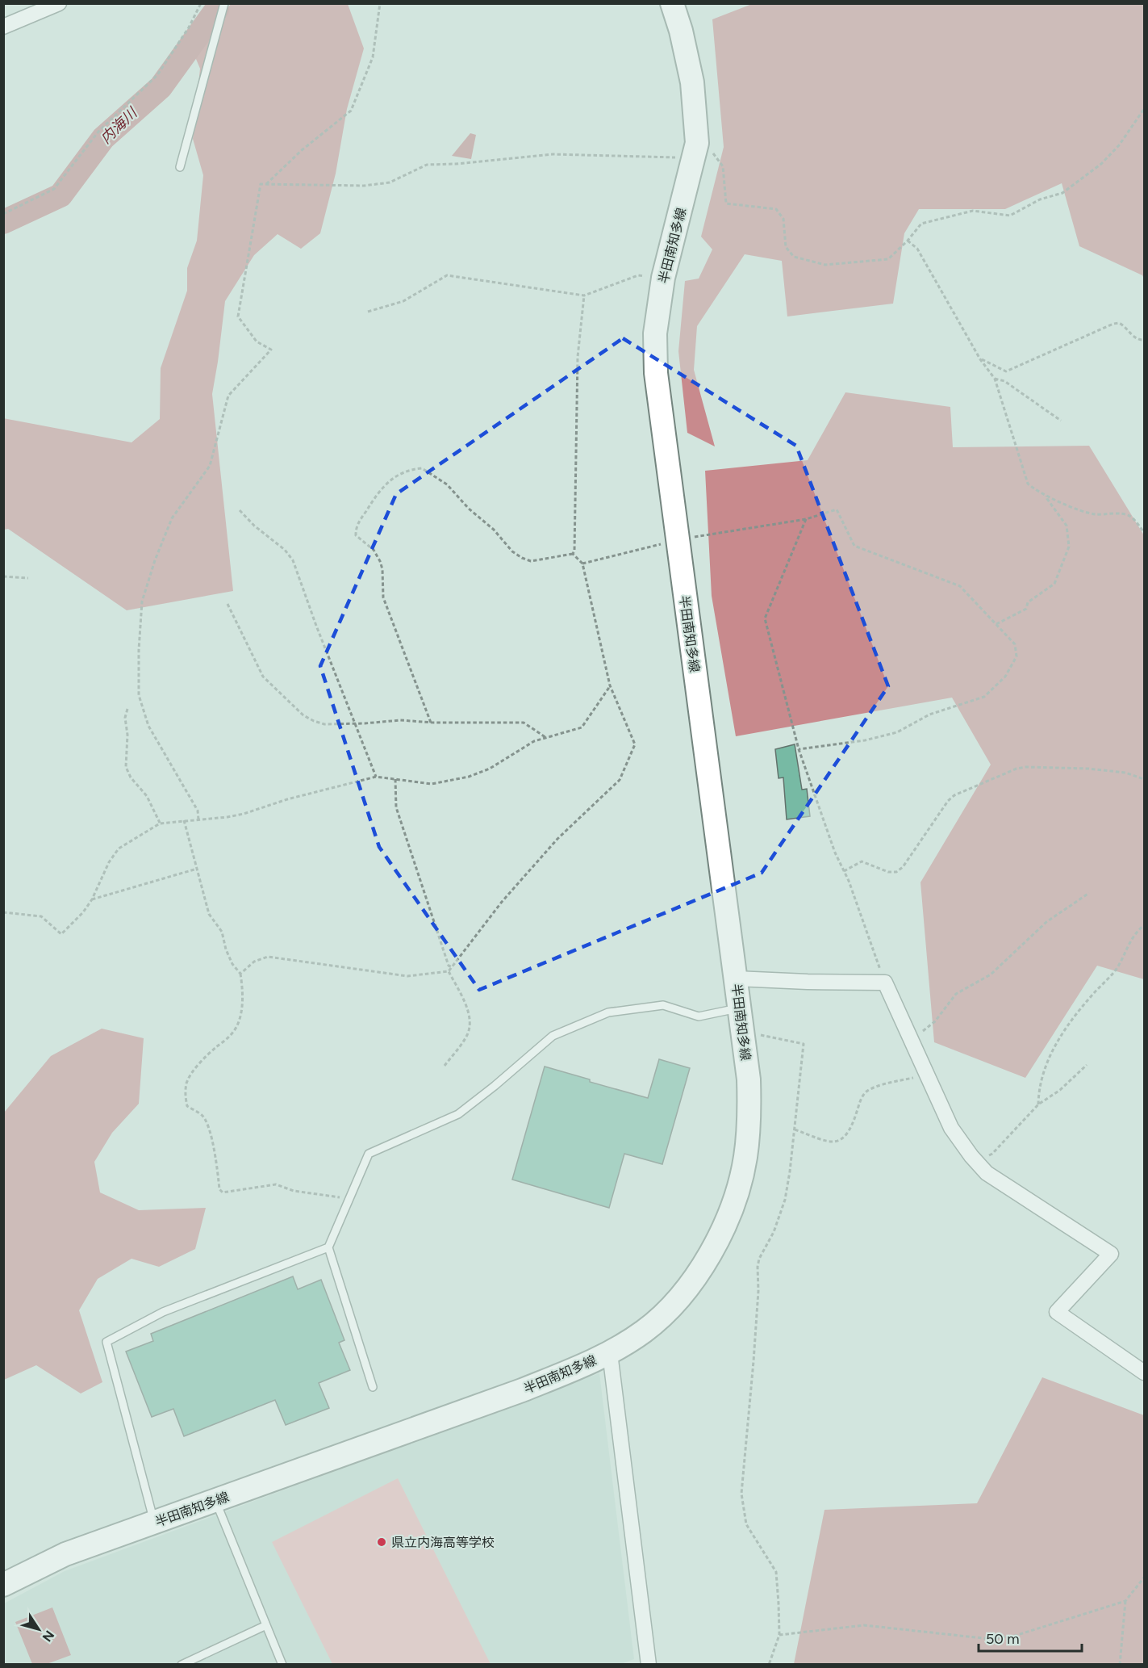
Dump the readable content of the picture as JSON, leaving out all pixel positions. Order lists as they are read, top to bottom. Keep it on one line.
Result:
{"streets":{"main road":["半田南知多線"]},"water":["内海川"],"places":["県立内海高等学校"],"scale_bar":"50 m","north":"bottom right"}
